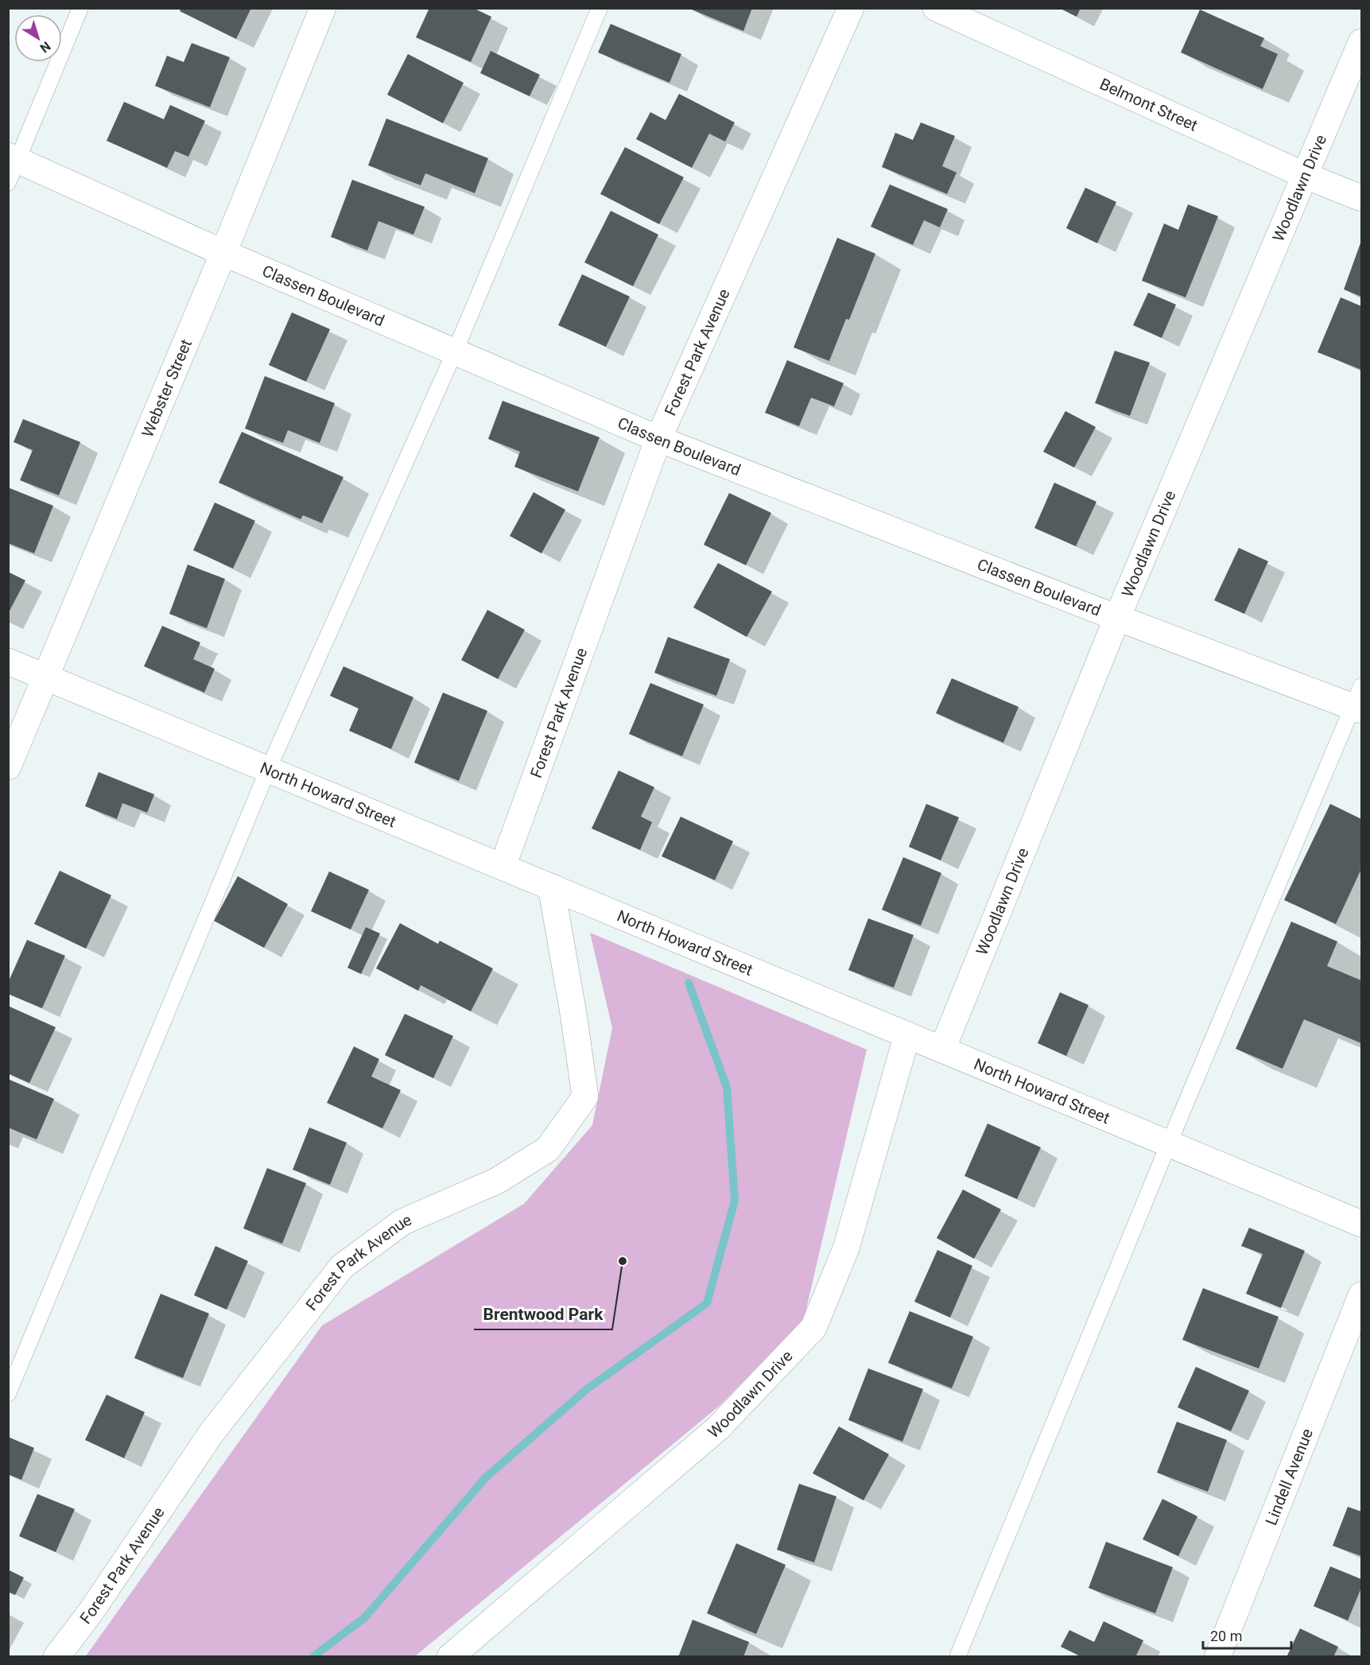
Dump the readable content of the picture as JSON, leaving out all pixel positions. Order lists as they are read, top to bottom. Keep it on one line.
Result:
{"streets":{"street":["Belmont Street","Woodlawn Drive","Classen Boulevard","Forest Park Avenue","Webster Street","North Howard Street","Lindell Avenue"]},"crossings":[["Belmont Street","Woodlawn Drive"],["Woodlawn Drive","Classen Boulevard"],["Woodlawn Drive","North Howard Street"],["Classen Boulevard","Forest Park Avenue"],["Classen Boulevard","Webster Street"],["Forest Park Avenue","North Howard Street"],["Webster Street","North Howard Street"]],"places":["Brentwood Park"],"scale_bar":"20 m","north":"bottom right"}
